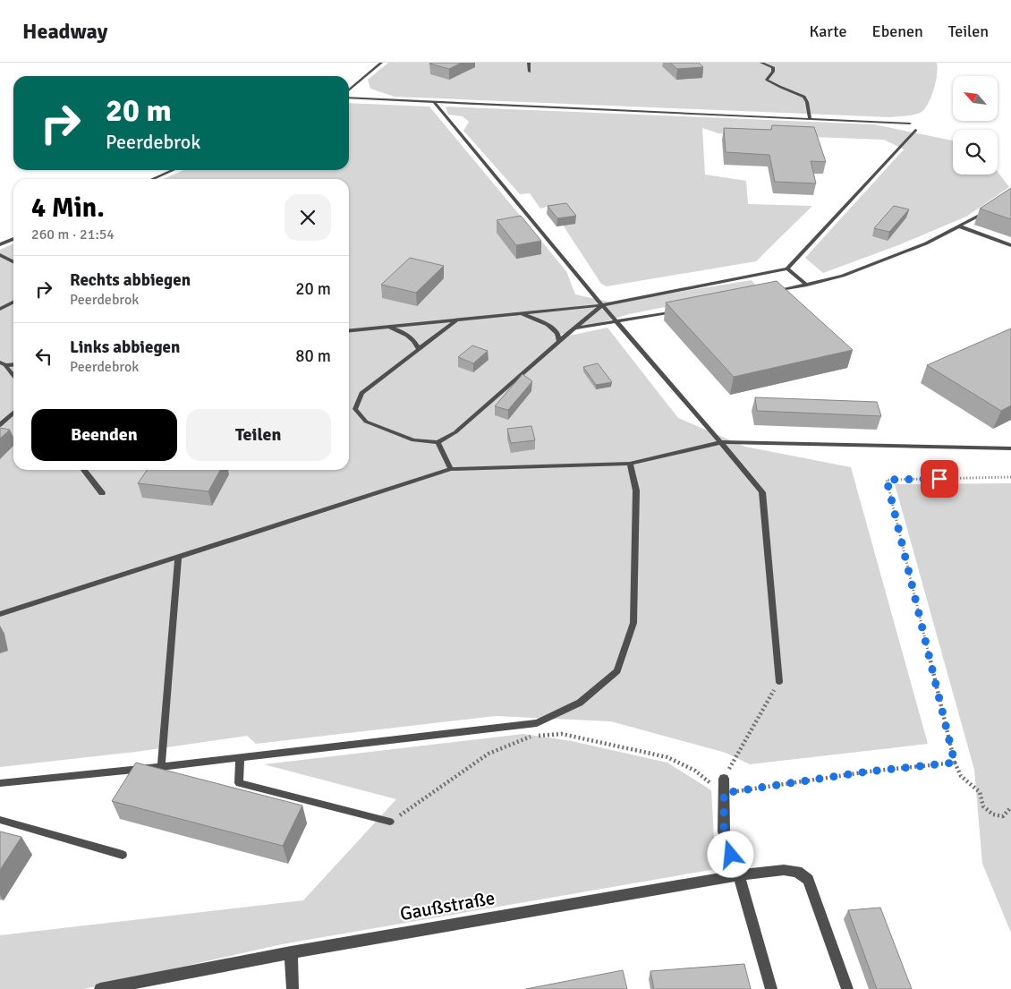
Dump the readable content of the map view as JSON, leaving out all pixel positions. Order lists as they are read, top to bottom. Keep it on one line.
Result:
{"streets":{"street":["Gaußstraße"]},"north":"top left","page":{"header":"Headway","nav":["Karte","Ebenen","Teilen"],"turn":["20 m","Peerdebrok"],"heading":["4 Min.","260 m · 21:54"],"list":[{"name":"Rechts abbiegen","note":"Peerdebrok","value":"20 m"},{"name":"Links abbiegen","note":"Peerdebrok","value":"80 m"}],"buttons":["Beenden","Teilen"]}}
